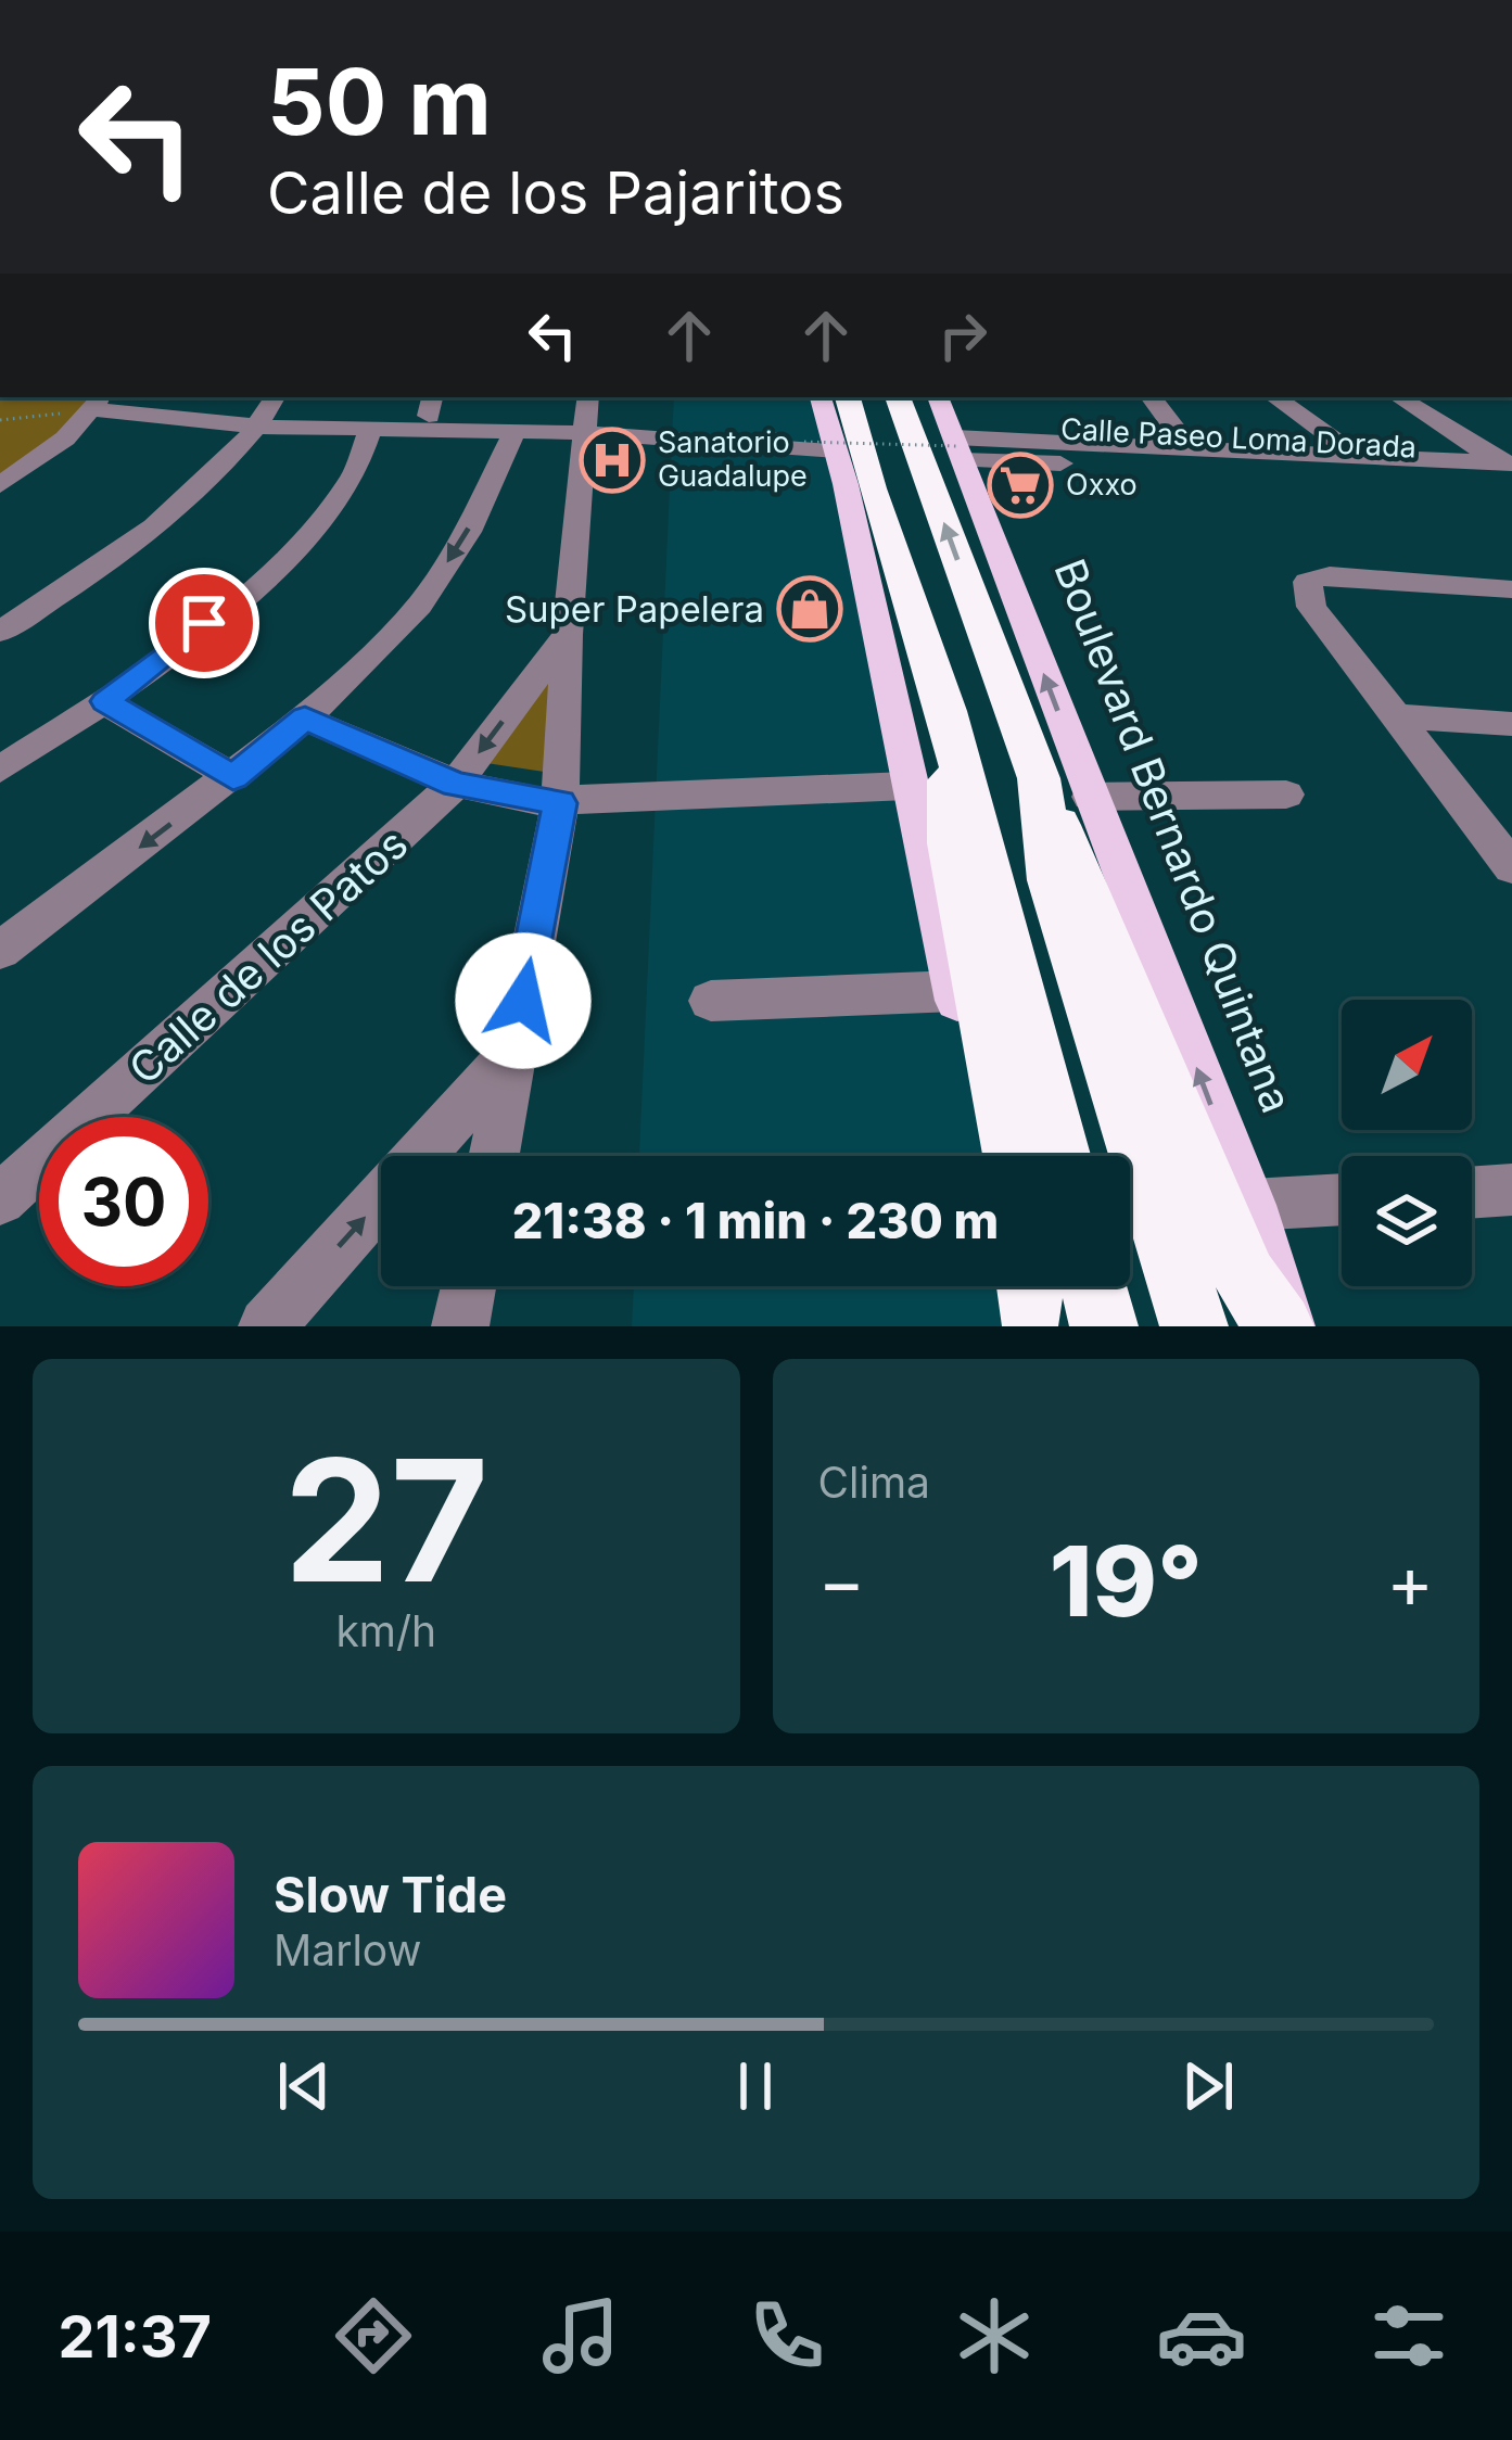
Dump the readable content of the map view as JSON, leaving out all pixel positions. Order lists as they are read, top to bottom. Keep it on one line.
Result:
{"streets":{"highway":["Boulevard Bernardo Quintana"],"street":["Calle Paseo Loma Dorada","Calle de los Patos"]},"crossings":[["Calle Paseo Loma Dorada","Boulevard Bernardo Quintana"]],"places":{"hospital":["Sanatorio Guadalupe"],"supermarket":["Oxxo"],"shop":["Super Papelera"]},"north":"top right","page":{"turn":["50 m","Calle de los Pajaritos"],"limit":"30","trip":"21:38 · 1 min · 230 m","tile":[["27","km/h"],"Clima"],"heat":["−","19°","+"],"song":["Slow Tide","Marlow"],"tabs":"21:37"}}
